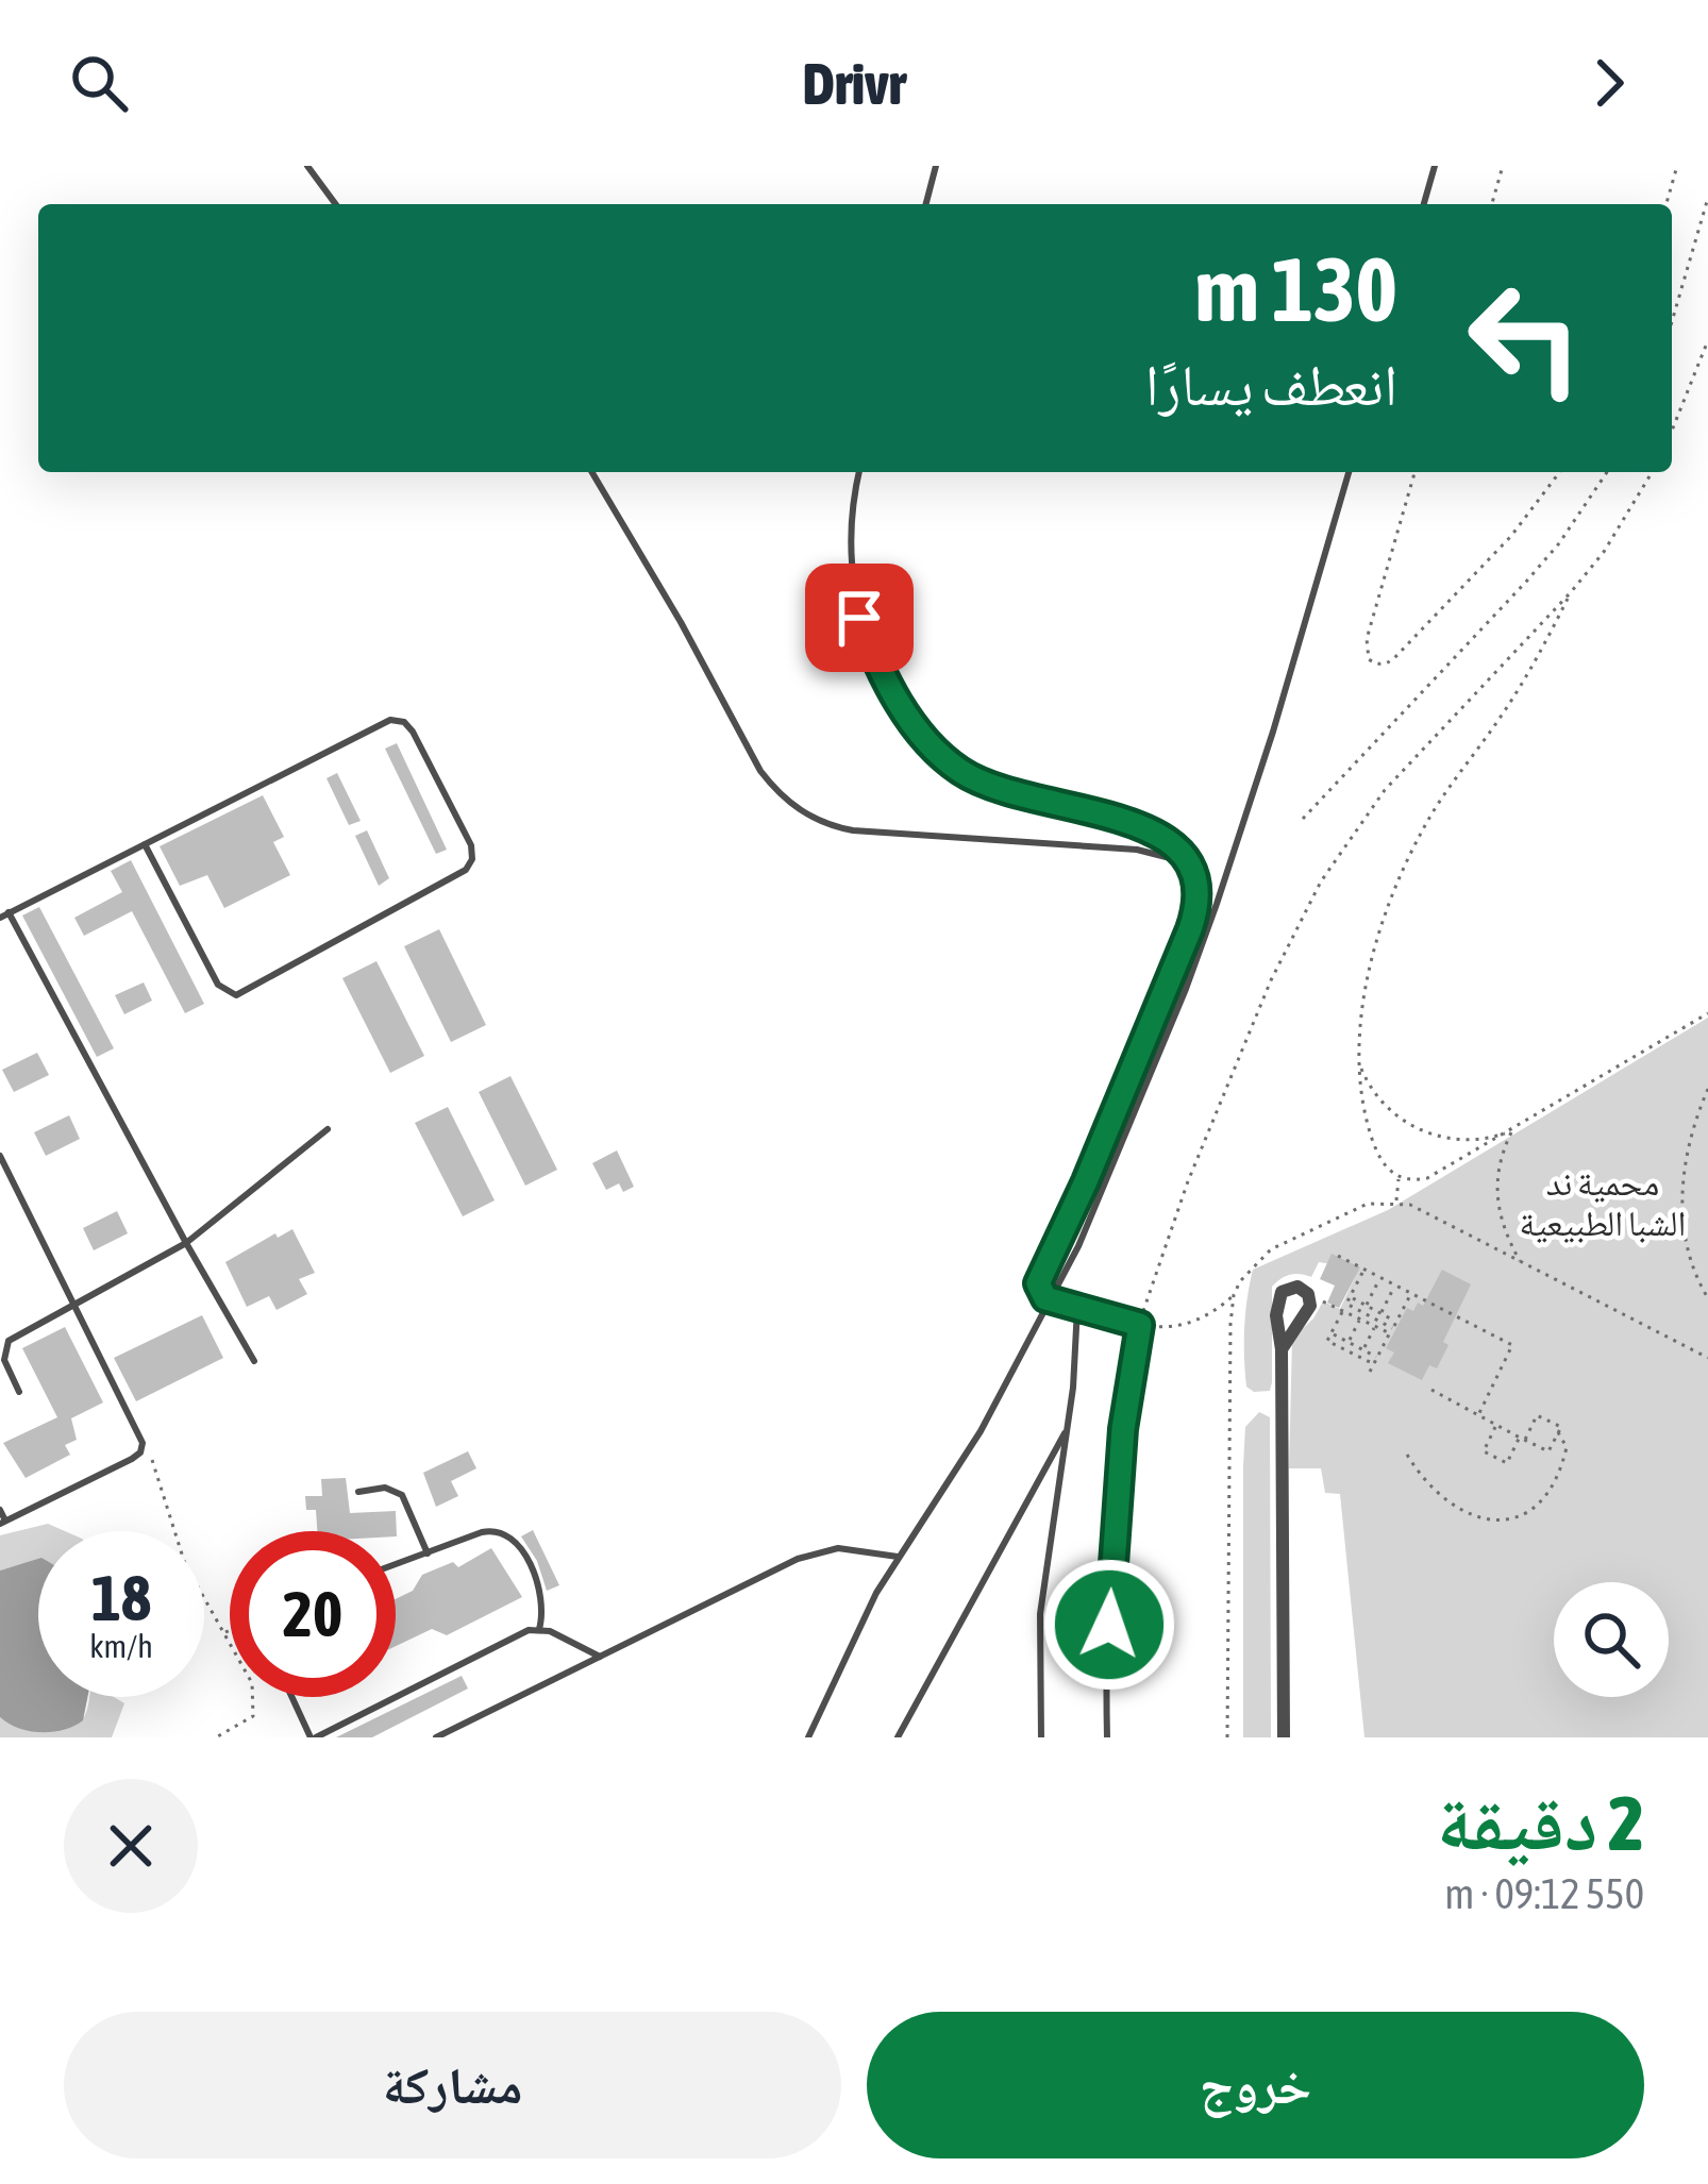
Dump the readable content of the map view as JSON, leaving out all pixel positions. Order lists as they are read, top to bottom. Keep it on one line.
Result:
{"parks":["محمية ند الشبا الطبيعية"],"page":{"header":"Drivr","turn":["130 m","انعطف يسارًا"],"speed":"18 km/h","limit":"20","heading":["2 دقيقة","550 m · 09:12"],"buttons":["خروج","مشاركة"]}}
